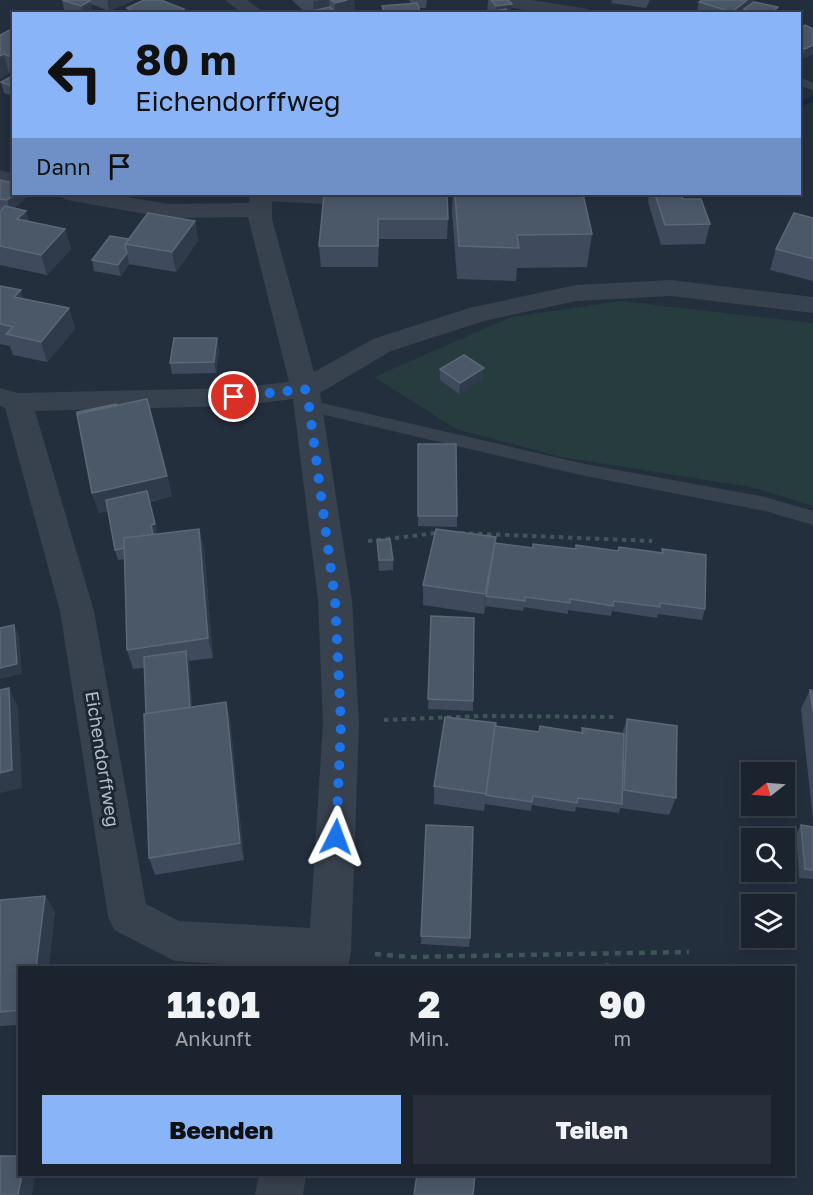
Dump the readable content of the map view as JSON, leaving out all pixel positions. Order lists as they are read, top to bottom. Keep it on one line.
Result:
{"streets":{"street":["Eichendorffweg"]},"north":"left","page":{"turn":["80 m","Eichendorffweg"],"then":"Dann","eta":["11:01","Ankunft","2","Min.","90","m"],"buttons":["Beenden","Teilen"]}}
